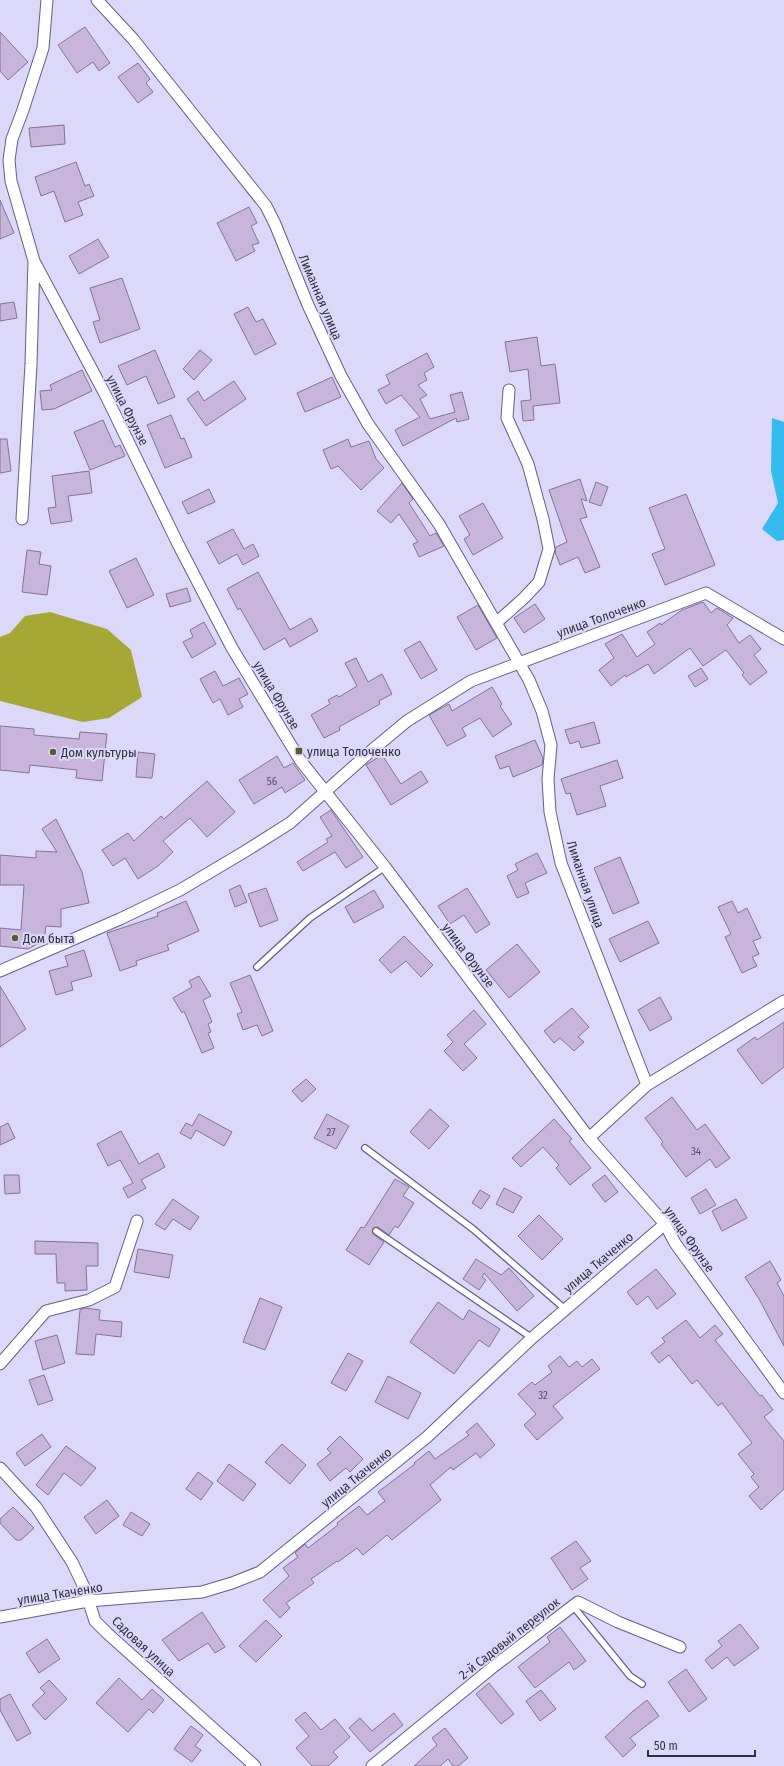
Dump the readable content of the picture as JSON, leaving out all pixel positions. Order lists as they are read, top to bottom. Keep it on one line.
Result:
{"streets":{"street":["Лиманная улица","улица Фрунзе","улица Толоченко","улица Ткаченко","2-й Садовый переулок","Садовая улица"]},"crossings":[["Лиманная улица","улица Толоченко"],["улица Фрунзе","улица Толоченко"],["улица Фрунзе","улица Ткаченко"],["улица Ткаченко","Садовая улица"]],"places":{"transit":["улица Толоченко"],"other":["Дом культуры","Дом быта"]},"house_numbers":["56","27","34","32"],"scale_bar":"50 m"}
